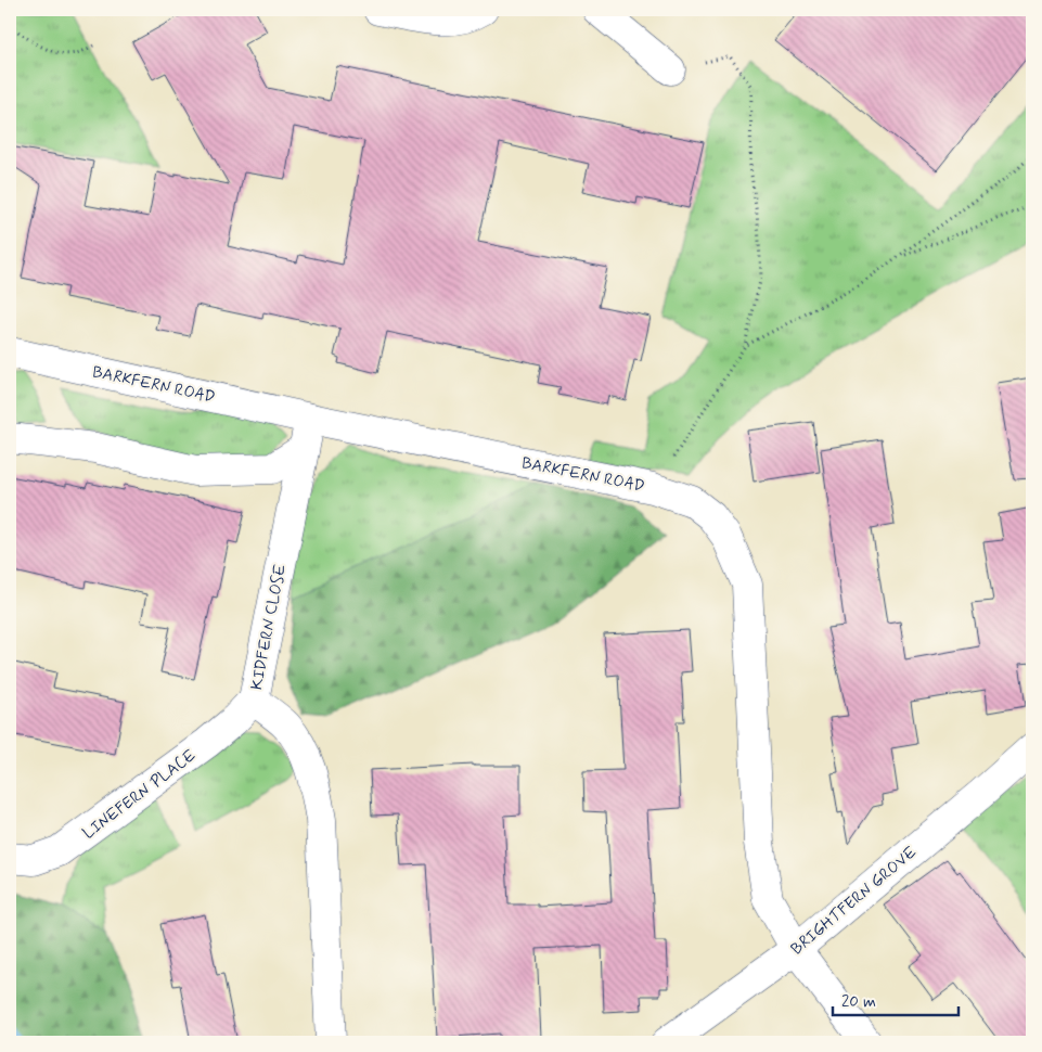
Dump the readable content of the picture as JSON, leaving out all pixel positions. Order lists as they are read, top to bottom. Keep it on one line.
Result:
{"streets":{"street":["BARKFERN ROAD","KIDFERN CLOSE","LINEFERN PLACE","BRIGHTFERN GROVE"]},"crossings":[["BARKFERN ROAD","KIDFERN CLOSE"],["BARKFERN ROAD","BRIGHTFERN GROVE"],["KIDFERN CLOSE","LINEFERN PLACE"]],"scale_bar":"20 m"}
